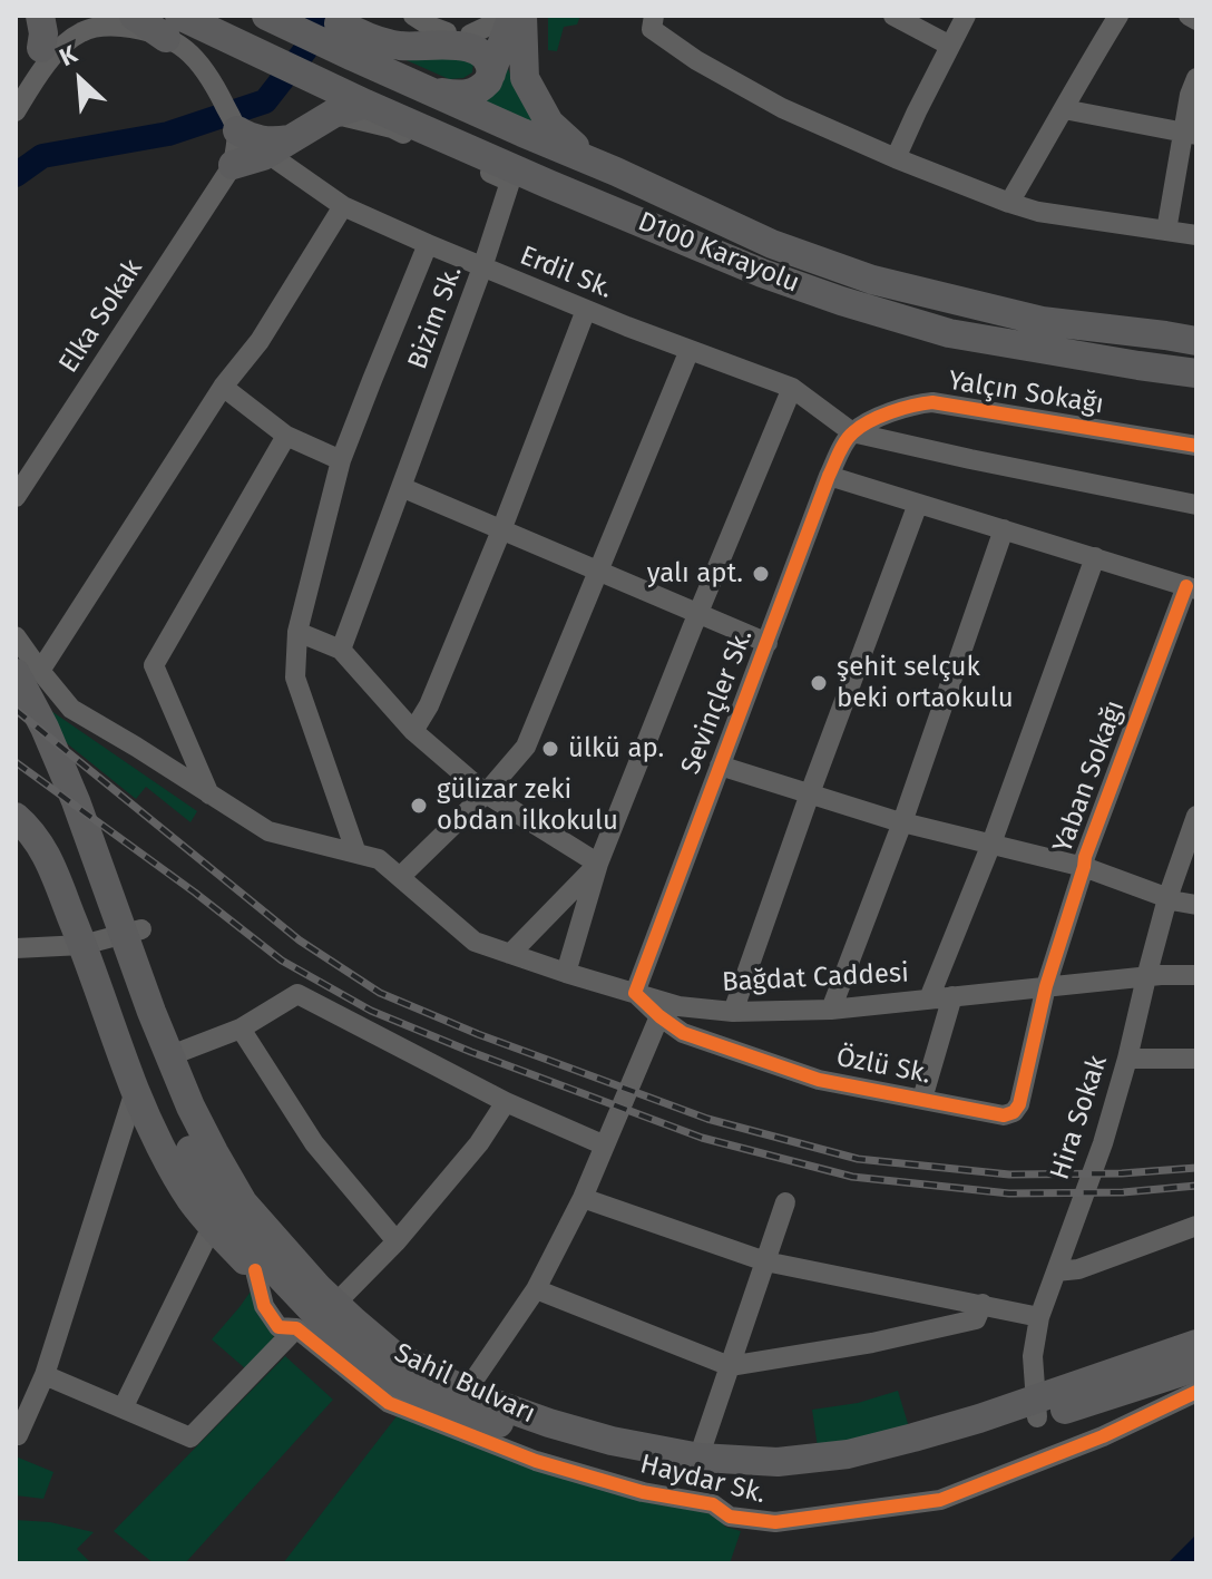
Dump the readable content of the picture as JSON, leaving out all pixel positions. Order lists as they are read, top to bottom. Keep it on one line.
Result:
{"streets":{"highway":["D100 Karayolu","Sahil Bulvarı"],"street":["Erdil Sk.","Elka Sokak","Bizim Sk.","Yalçın Sokağı","Sevinçler Sk.","Yaban Sokağı","Bağdat Caddesi","Özlü Sk.","Hira Sokak","Haydar Sk."]},"crossings":[["D100 Karayolu","Bizim Sk."],["Erdil Sk.","Bizim Sk."],["Erdil Sk.","Yalçın Sokağı"],["Erdil Sk.","Sevinçler Sk."],["Yalçın Sokağı","Sevinçler Sk."],["Sevinçler Sk.","Bağdat Caddesi"],["Sevinçler Sk.","Özlü Sk."],["Yaban Sokağı","Bağdat Caddesi"],["Yaban Sokağı","Özlü Sk."],["Bağdat Caddesi","Özlü Sk."],["Bağdat Caddesi","Hira Sokak"],["Bağdat Caddesi","Sahil Bulvarı"],["Hira Sokak","Sahil Bulvarı"],["Sahil Bulvarı","Haydar Sk."]],"places":["yalı apt.","şehit selçuk beki ortaokulu","ülkü ap.","gülizar zeki obdan ilkokulu"],"north":"top left"}
